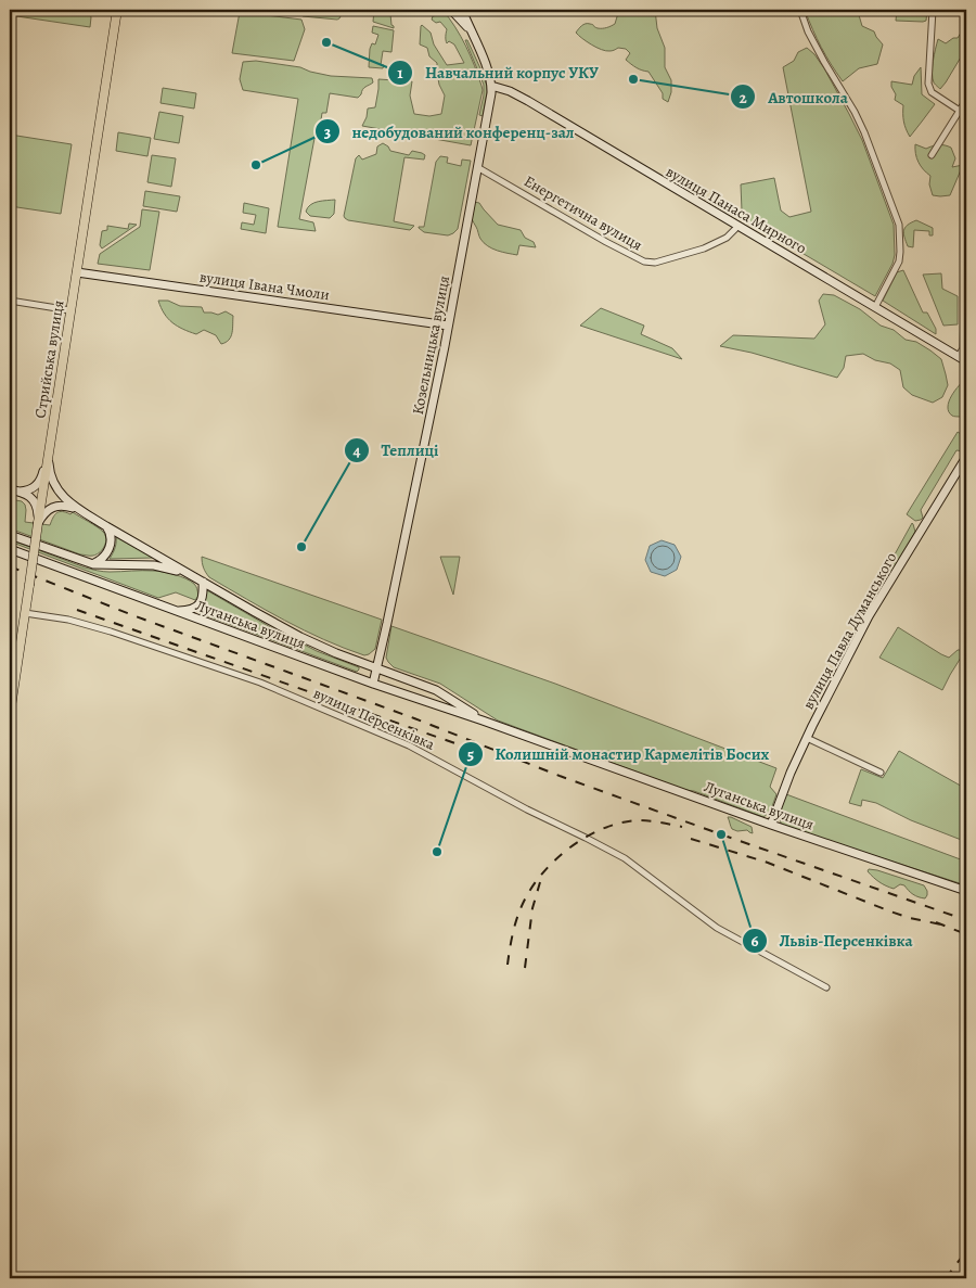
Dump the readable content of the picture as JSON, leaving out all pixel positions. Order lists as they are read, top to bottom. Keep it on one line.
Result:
{"streets":{"main road":["вулиця Панаса Мирного","вулиця Івана Чмоли","Козельницька вулиця","Стрийська вулиця","Луганська вулиця","вулиця Павла Думанського"],"street":["Енергетична вулиця","вулиця Персенківка"]},"crossings":[["вулиця Панаса Мирного","Енергетична вулиця"],["вулиця Панаса Мирного","Козельницька вулиця"],["Енергетична вулиця","Козельницька вулиця"],["вулиця Івана Чмоли","Козельницька вулиця"],["вулиця Івана Чмоли","Стрийська вулиця"],["Козельницька вулиця","Луганська вулиця"],["Стрийська вулиця","Луганська вулиця"],["Стрийська вулиця","вулиця Персенківка"],["Луганська вулиця","вулиця Павла Думанського"]],"places":["Навчальний корпус УКУ","Автошкола","недобудований конференц-зал","Теплиці","Львів-Персенківка","Колишній монастир Кармелітів Босих"]}
